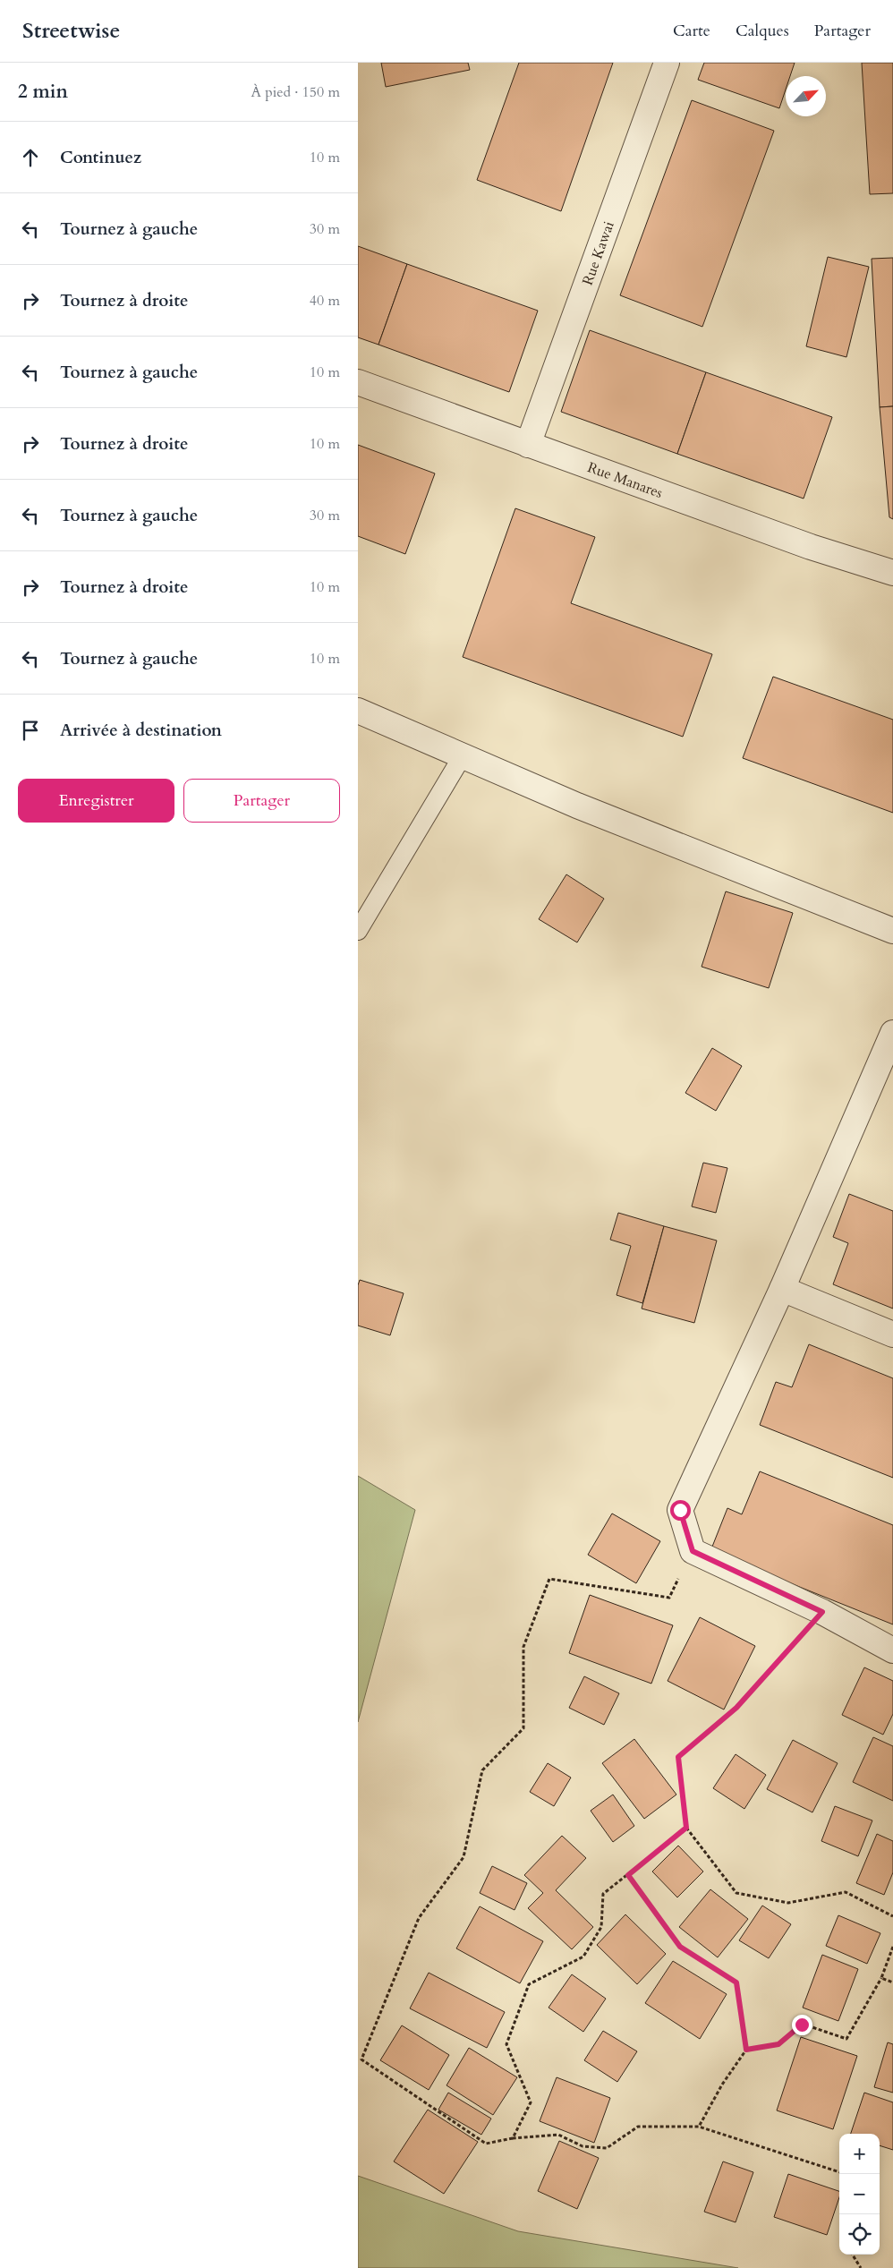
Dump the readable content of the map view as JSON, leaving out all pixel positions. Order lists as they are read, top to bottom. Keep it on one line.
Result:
{"streets":{"street":["Rue Kawai","Rue Manares"]},"crossings":[["Rue Kawai","Rue Manares"]],"north":"top right","page":{"header":"Streetwise","nav":["Carte","Calques","Partager"],"heading":["2 min","À pied · 150 m"],"list":[["Continuez","10 m"],["Tournez à gauche","30 m"],["Tournez à droite","40 m"],["Tournez à gauche","10 m"],["Tournez à droite","10 m"],["Tournez à gauche","30 m"],["Tournez à droite","10 m"],["Tournez à gauche","10 m"],"Arrivée à destination"],"buttons":["Enregistrer","Partager"],"map_buttons":["+","−"]}}
